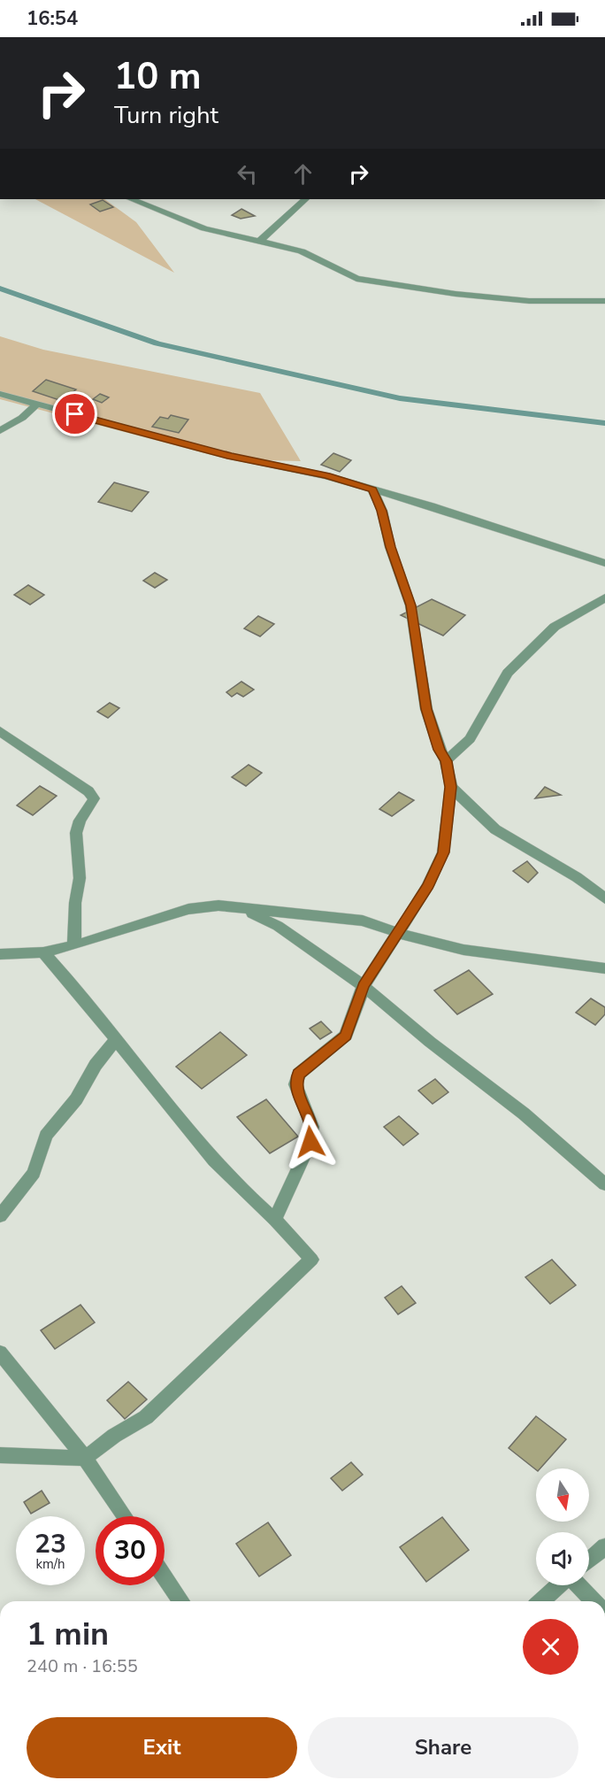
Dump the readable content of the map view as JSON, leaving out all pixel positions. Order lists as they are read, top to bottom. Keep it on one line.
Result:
{"north":"bottom","page":{"status":"16:54","turn":["10 m","Turn right"],"speed":"23 km/h","limit":"30","heading":["1 min","240 m · 16:55"],"buttons":["Exit","Share"]}}
